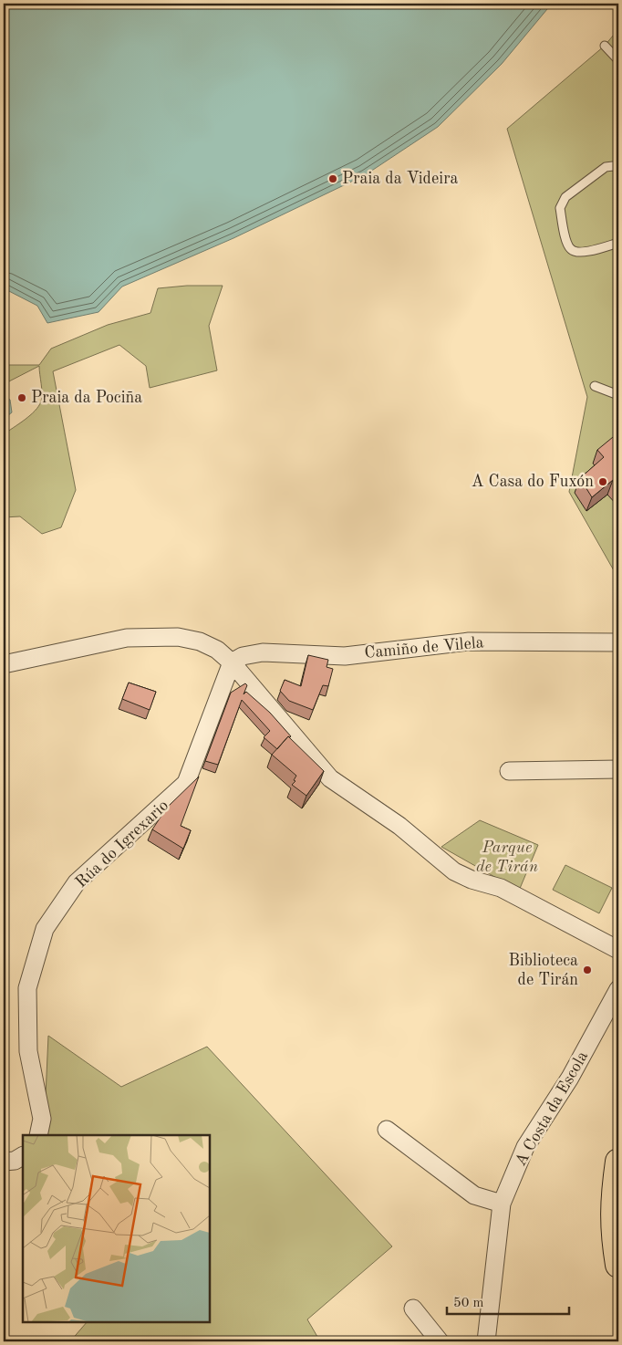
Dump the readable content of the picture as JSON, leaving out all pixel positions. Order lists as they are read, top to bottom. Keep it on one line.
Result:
{"streets":{"street":["Camiño de Vilela","Rúa do Igrexario","A Costa da Escola"]},"crossings":[["Camiño de Vilela","Rúa do Igrexario"]],"parks":["Parque de Tirán"],"places":["Praia da Videira","Praia da Pociña","A Casa do Fuxón","Biblioteca de Tirán"],"scale_bar":"50 m"}
